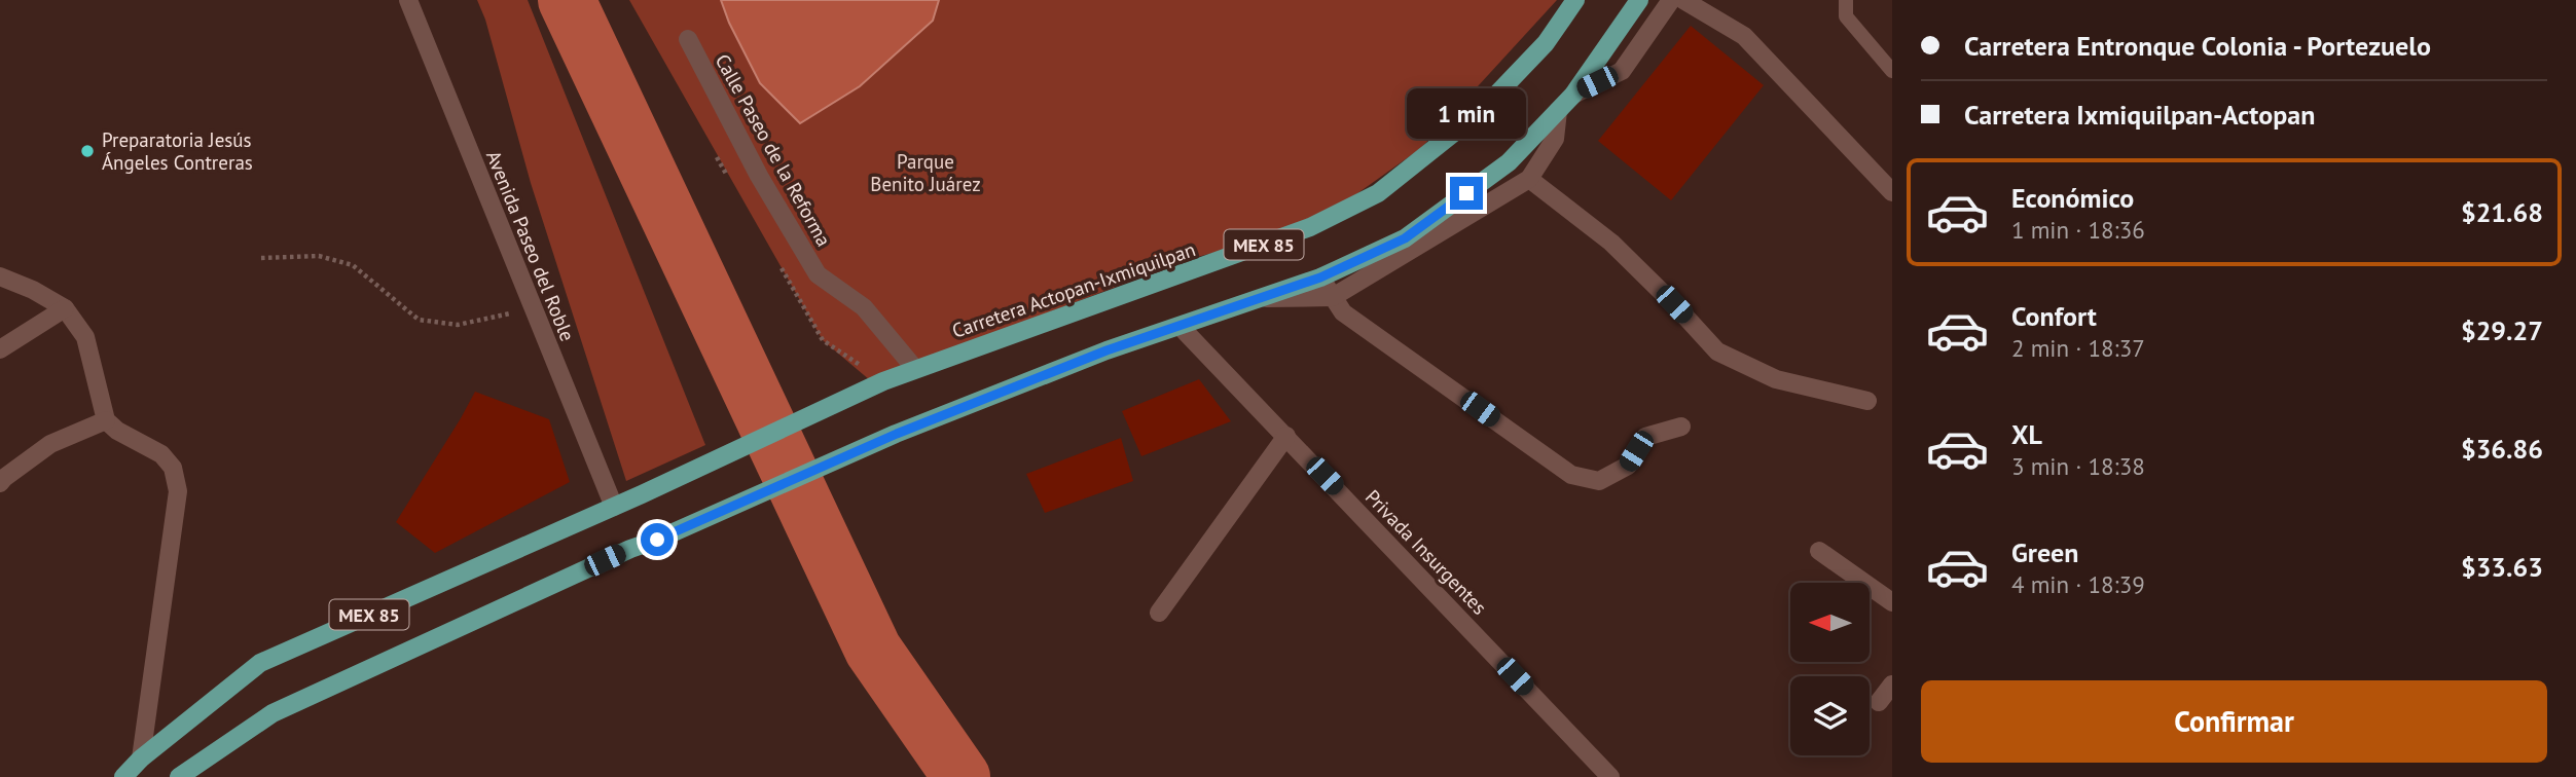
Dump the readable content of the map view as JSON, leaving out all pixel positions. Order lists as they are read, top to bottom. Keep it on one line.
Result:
{"streets":{"main road":["MEX 85","Carretera Actopan-Ixmiquilpan"],"street":["Calle Paseo de la Reforma","Avenida Paseo del Roble","Privada Insurgentes"]},"crossings":[["Calle Paseo de la Reforma","Carretera Actopan-Ixmiquilpan"],["MEX 85","Avenida Paseo del Roble"],["MEX 85","Carretera Actopan-Ixmiquilpan"],["MEX 85","Privada Insurgentes"],["Avenida Paseo del Roble","Carretera Actopan-Ixmiquilpan"]],"parks":["Parque Benito Juárez"],"places":["Preparatoria Jesús Ángeles Contreras"],"north":"left","page":{"banner":["Carretera Entronque Colonia - Portezuelo","Carretera Ixmiquilpan-Actopan"],"bubble":"1 min","list":[{"name":"Económico","note":"1 min · 18:36","value":"$21.68"},{"name":"Confort","note":"2 min · 18:37","value":"$29.27"},{"name":"XL","note":"3 min · 18:38","value":"$36.86"},{"name":"Green","note":"4 min · 18:39","value":"$33.63"}],"buttons":"Confirmar"}}
